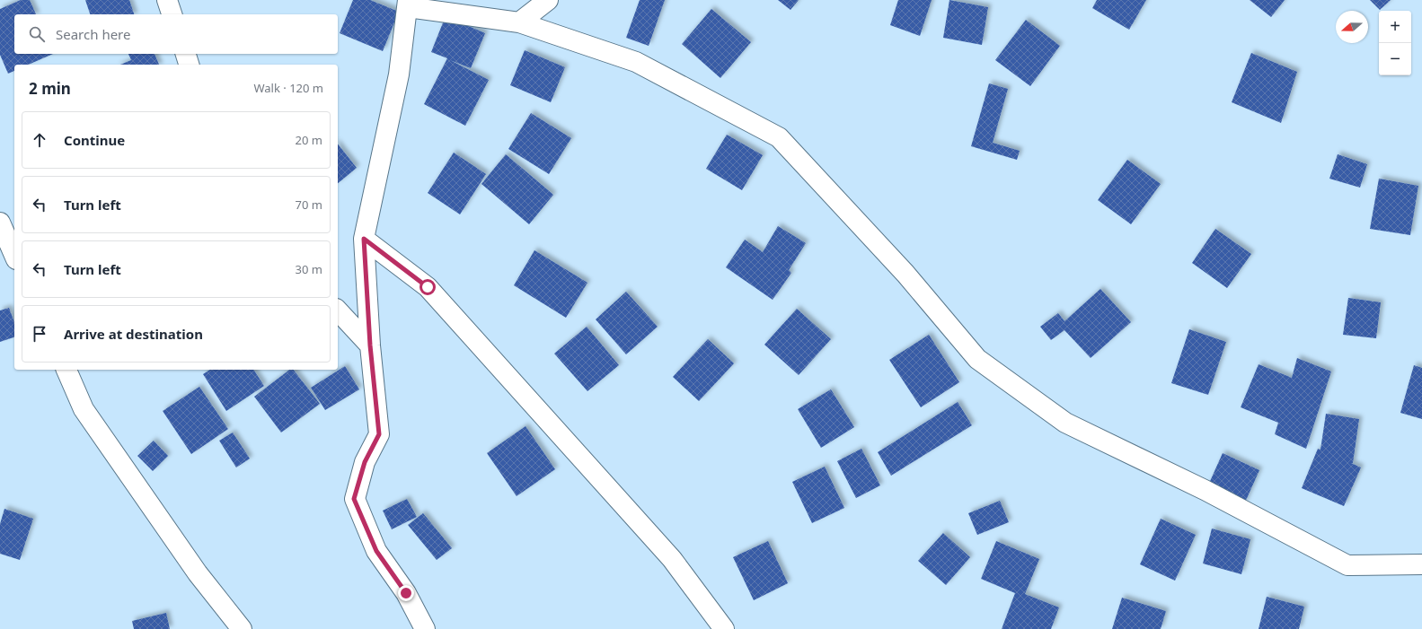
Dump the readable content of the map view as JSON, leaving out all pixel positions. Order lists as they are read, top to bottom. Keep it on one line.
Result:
{"north":"left","page":{"map_buttons":["+","−"],"search":"Search here","heading":["2 min","Walk · 120 m"],"list":[["Continue","20 m"],["Turn left","70 m"],["Turn left","30 m"],"Arrive at destination"]}}
